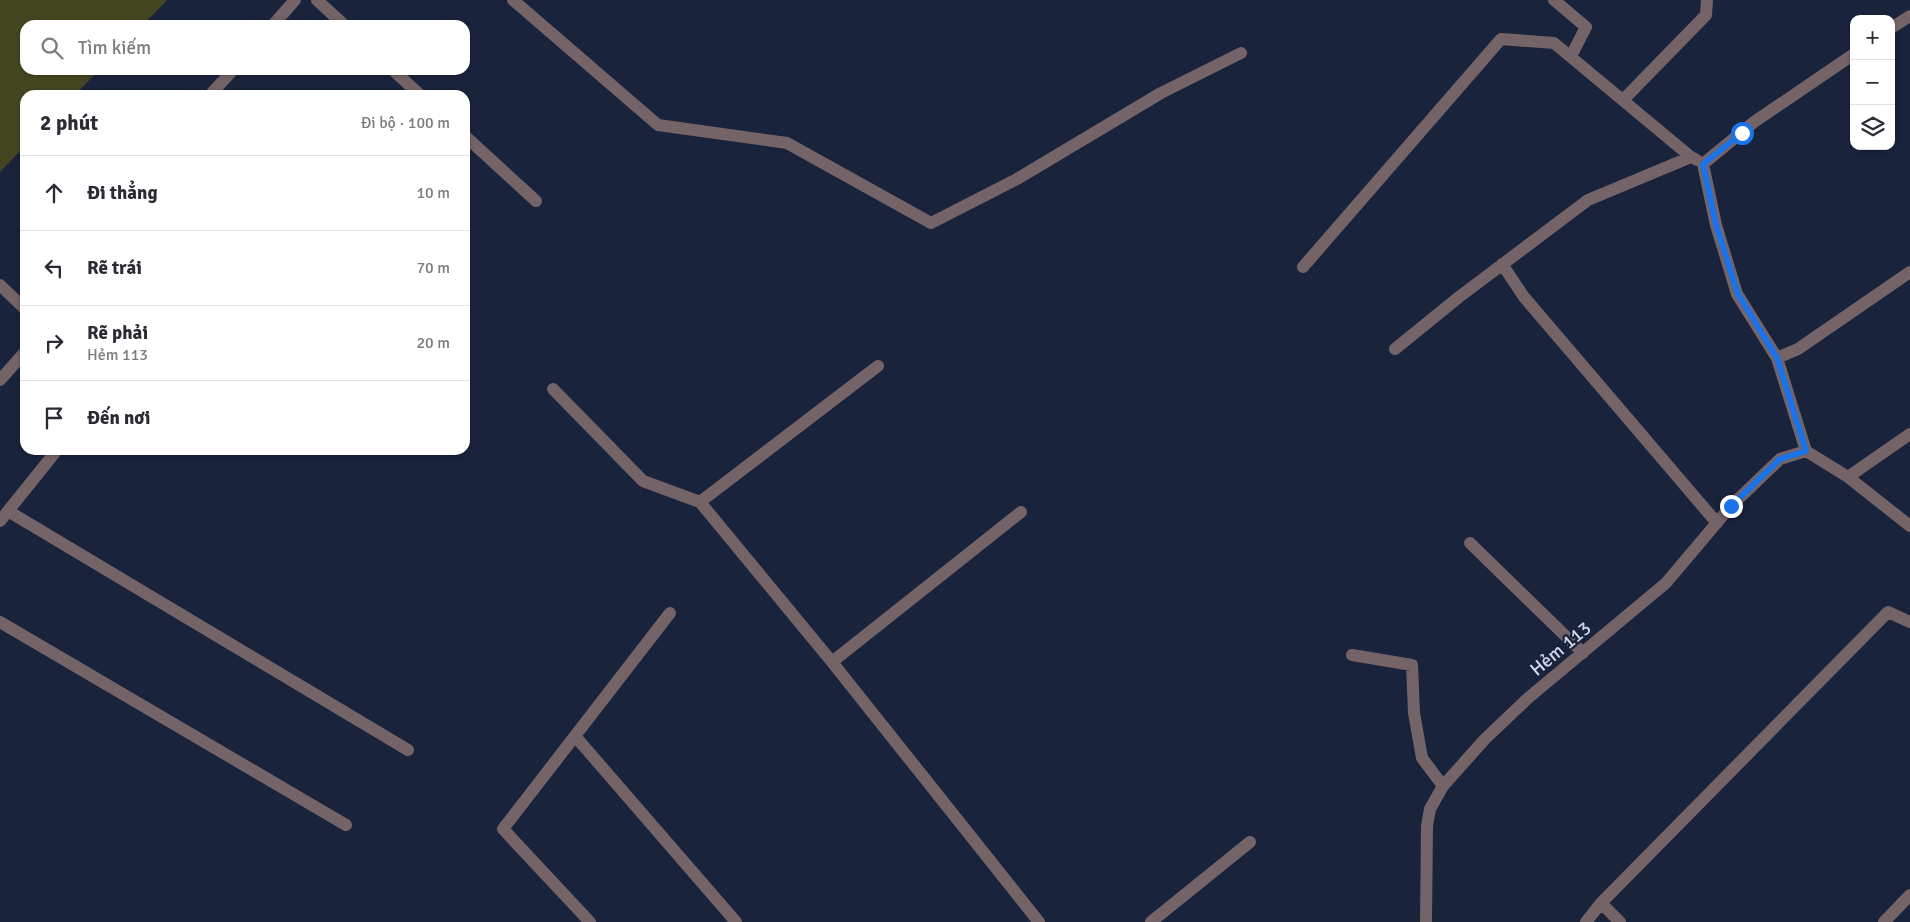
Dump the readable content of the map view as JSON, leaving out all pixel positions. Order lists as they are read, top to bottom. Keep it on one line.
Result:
{"streets":{"street":["Hẻm 113"]},"page":{"map_buttons":["+","−"],"search":"Tìm kiếm","heading":["2 phút","Đi bộ · 100 m"],"list":[["Đi thẳng","10 m"],["Rẽ trái","70 m"],["Rẽ phải","Hẻm 113","20 m"],"Đến nơi"]}}
